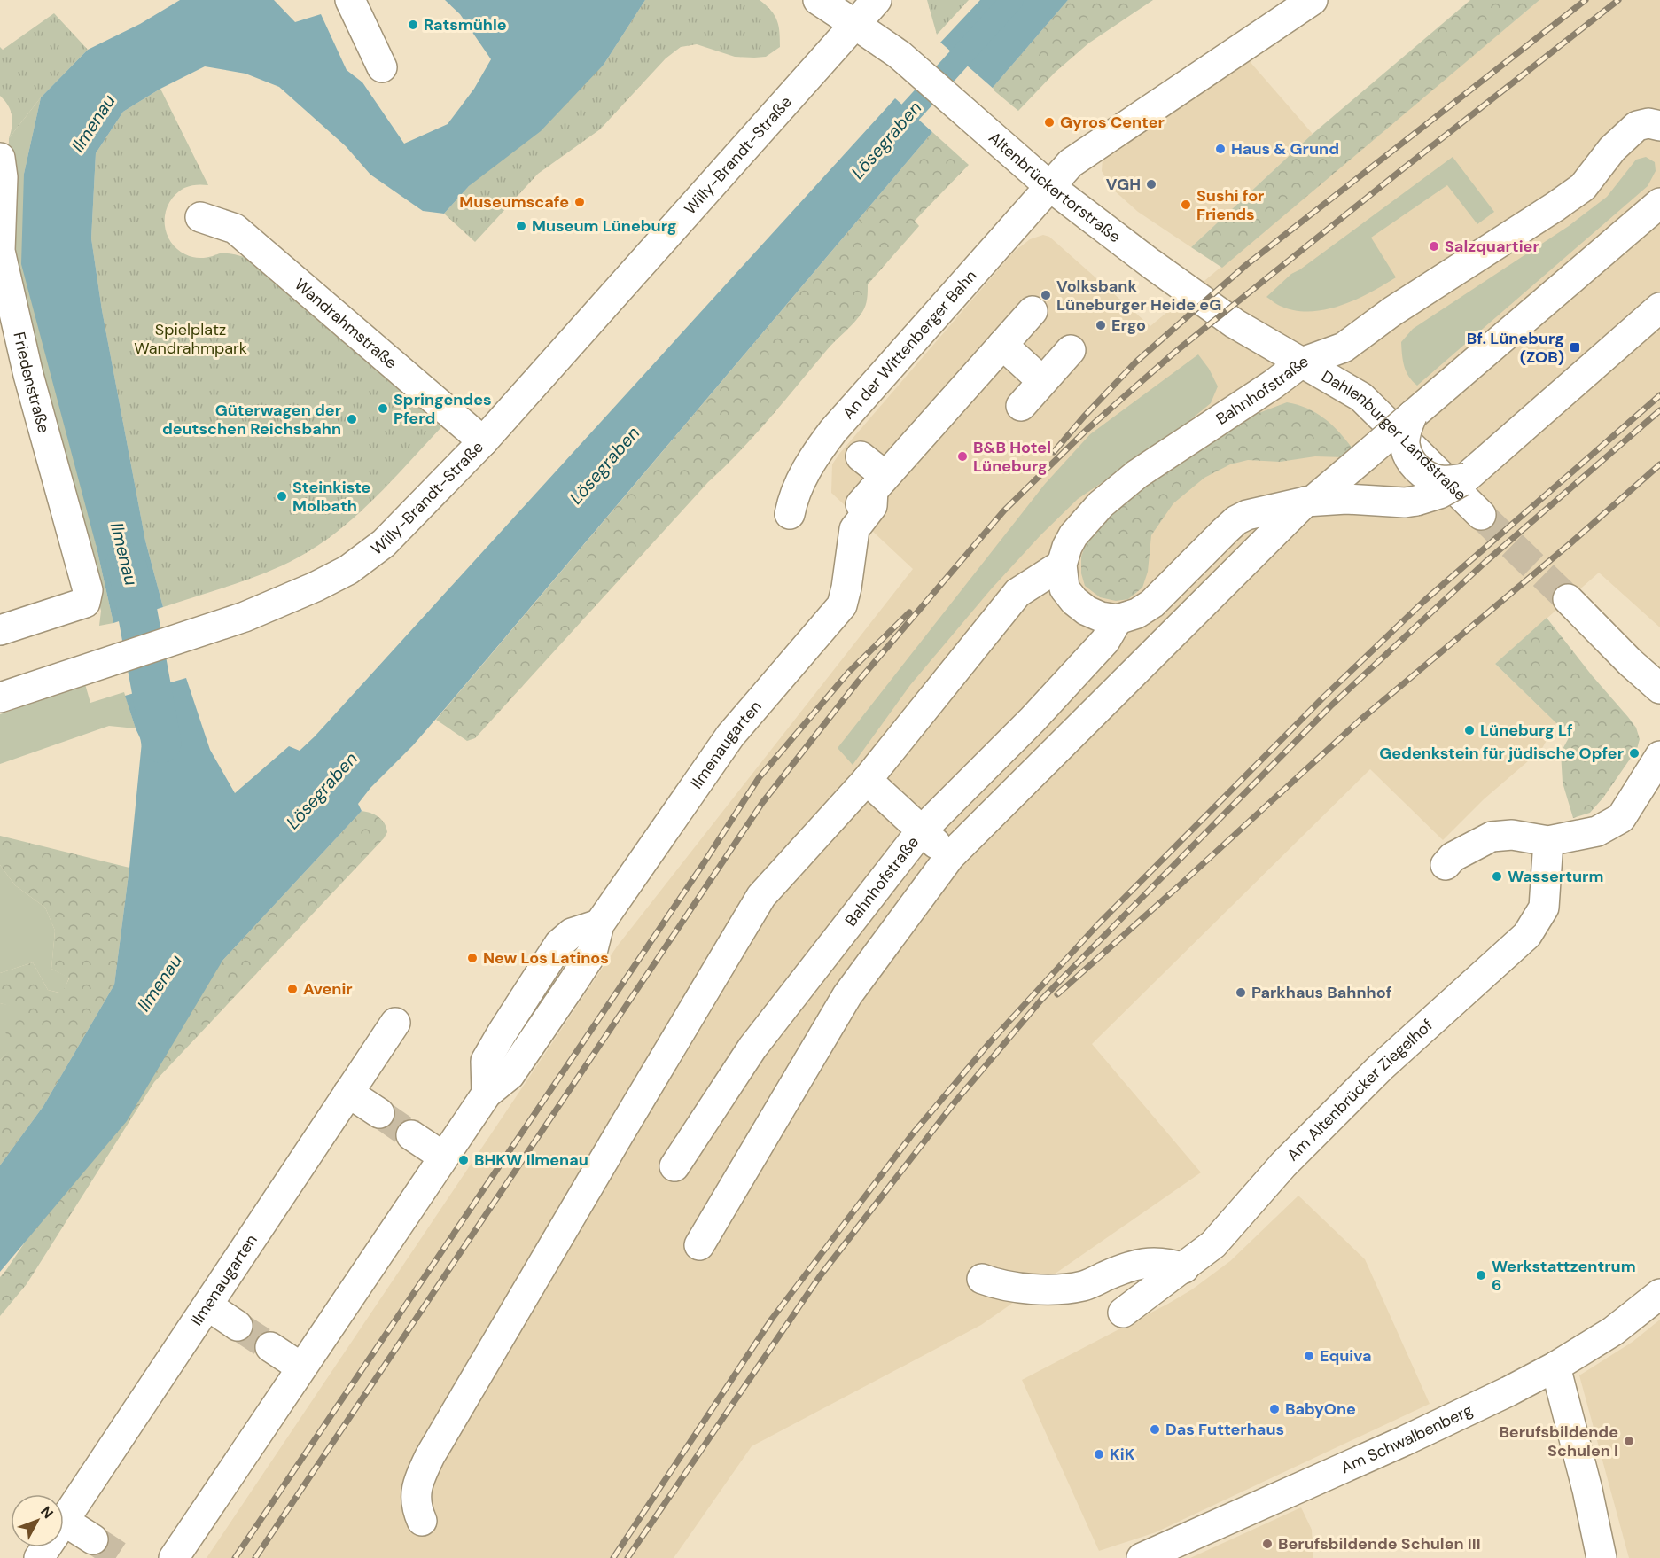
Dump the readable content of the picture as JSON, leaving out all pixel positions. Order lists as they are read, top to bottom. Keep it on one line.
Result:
{"streets":{"street":["Willy-Brandt-Straße","Altenbrückertorstraße","Wandrahmstraße","An der Wittenberger Bahn","Friedenstraße","Bahnhofstraße","Dahlenburger Landstraße","Ilmenaugarten","Am Altenbrücker Ziegelhof","Am Schwalbenberg"]},"crossings":[["Willy-Brandt-Straße","Altenbrückertorstraße"],["Willy-Brandt-Straße","Wandrahmstraße"],["Altenbrückertorstraße","An der Wittenberger Bahn"],["Altenbrückertorstraße","Bahnhofstraße"],["Altenbrückertorstraße","Dahlenburger Landstraße"],["Bahnhofstraße","Dahlenburger Landstraße"]],"water":["Ilmenau","Lösegraben"],"parks":["Spielplatz Wandrahmpark"],"places":{"other":["Ratsmühle","Gyros Center","Haus & Grund","VGH","Museumscafe","Sushi for Friends","Museum Lüneburg","Salzquartier","Volksbank Lüneburger Heide eG","Ergo","Springendes Pferd","Güterwagen der deutschen Reichsbahn","B&B Hotel Lüneburg","Steinkiste Molbath","Lüneburg Lf","Gedenkstein für jüdische Opfer","Wasserturm","New Los Latinos","Avenir","Parkhaus Bahnhof","BHKW Ilmenau","Werkstattzentrum 6","Equiva","BabyOne","Das Futterhaus","Berufsbildende Schulen I","KiK","Berufsbildende Schulen III"],"transit":["Bf. Lüneburg (ZOB)"]},"north":"top right"}
